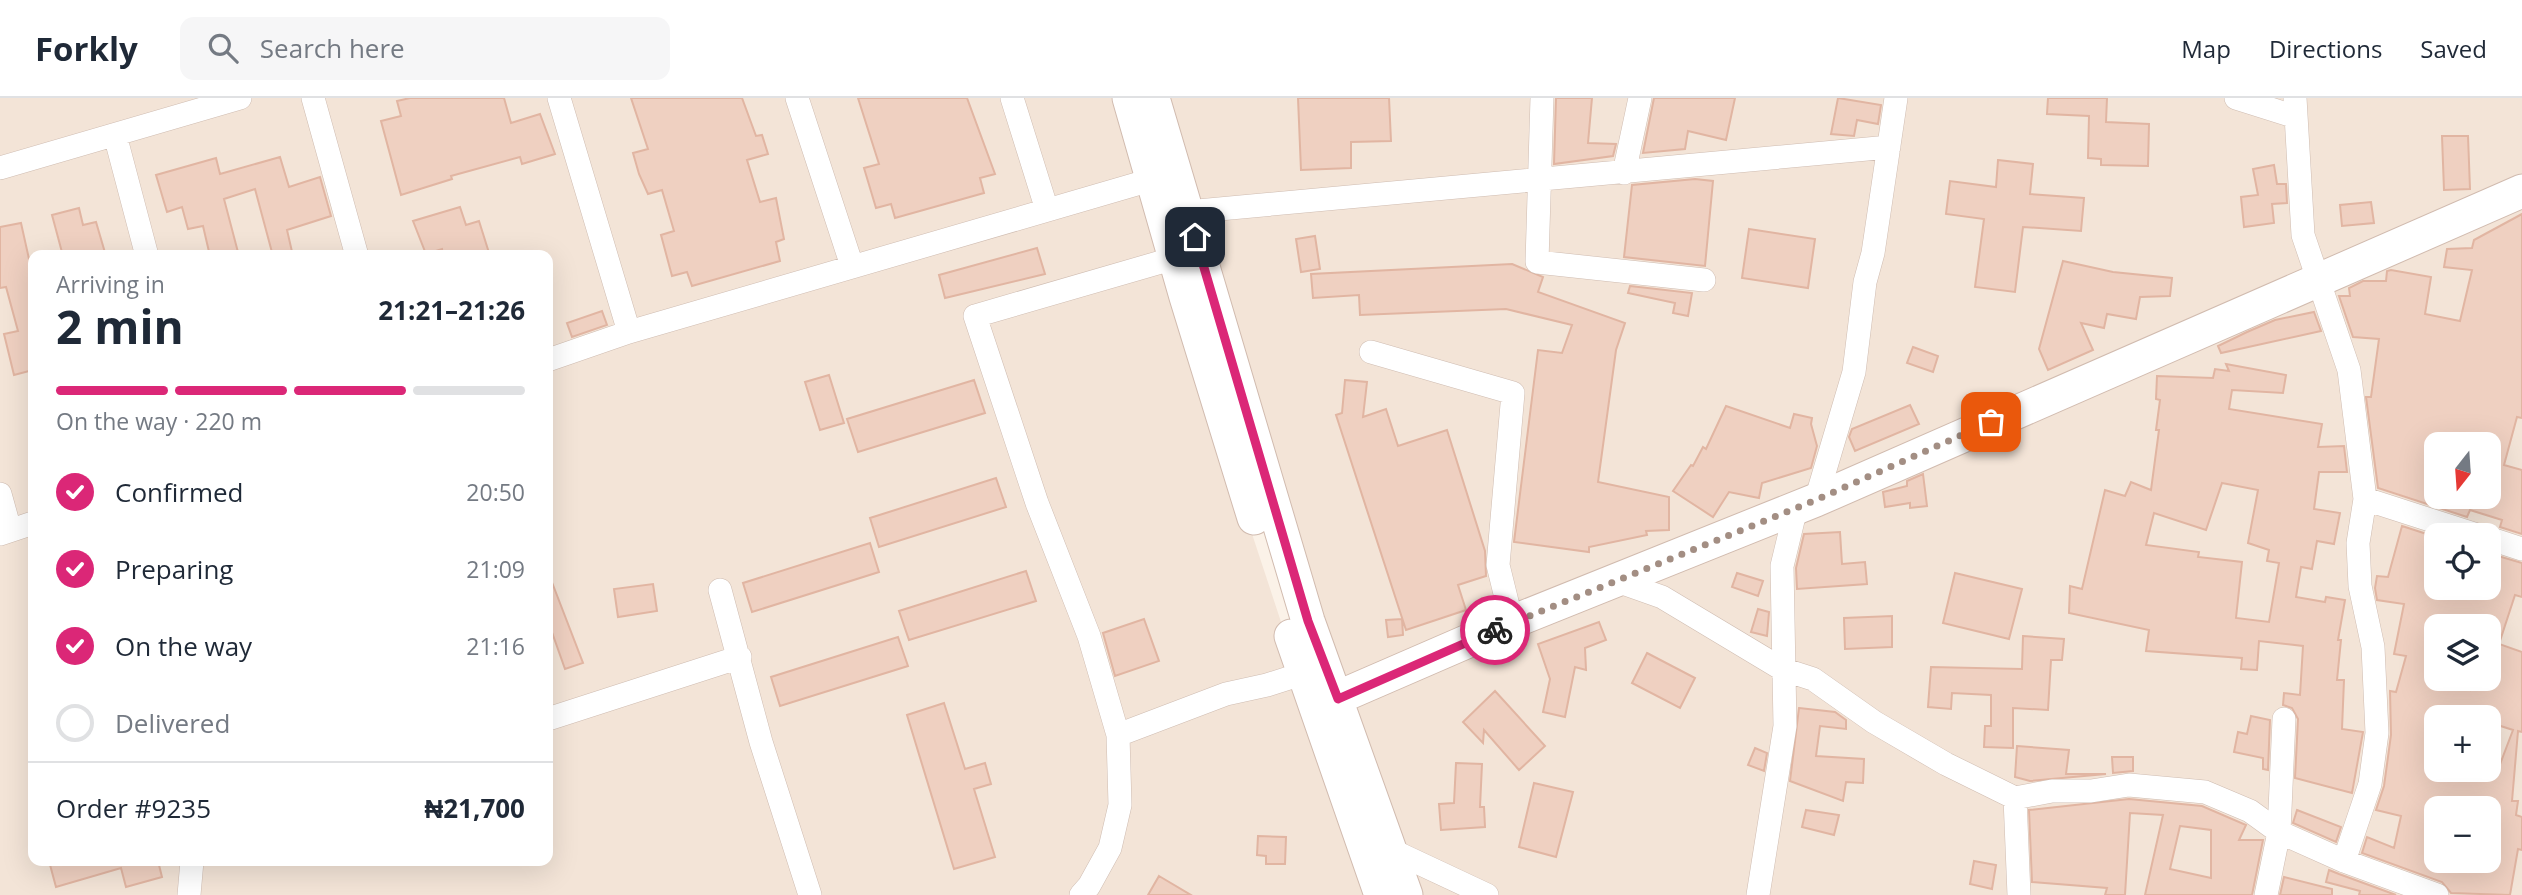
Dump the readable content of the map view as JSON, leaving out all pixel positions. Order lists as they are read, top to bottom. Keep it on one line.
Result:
{"north":"bottom","page":{"header":"Forkly","search":"Search here","nav":["Map","Directions","Saved"],"heading":["2 min","Arriving in","21:21–21:26"],"panel":["Order #9235","₦21,700"],"bar":"On the way · 220 m","map_buttons":["+","−"],"list":[["Confirmed","20:50"],["Preparing","21:09"],["On the way","21:16"],"Delivered"]}}
